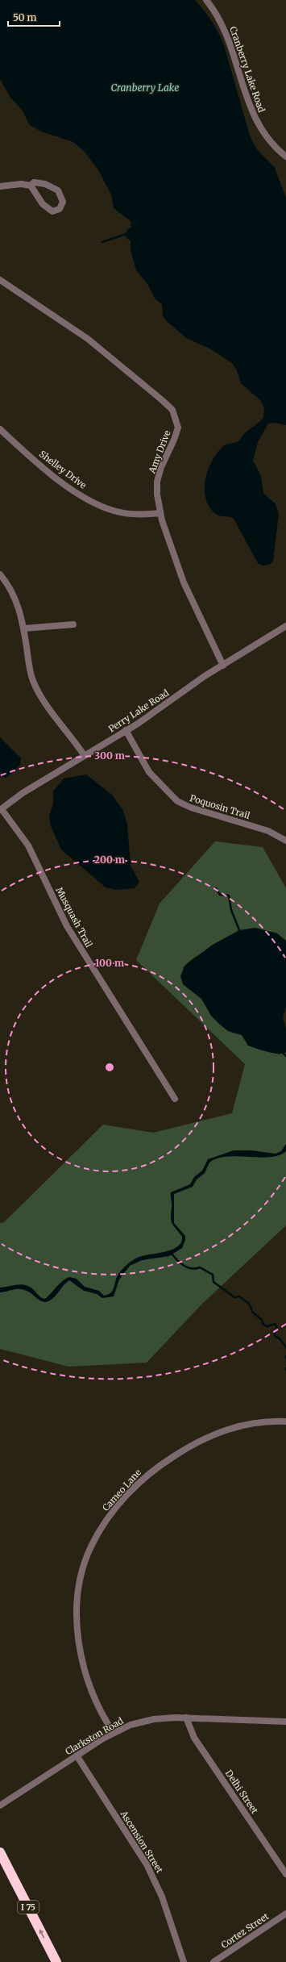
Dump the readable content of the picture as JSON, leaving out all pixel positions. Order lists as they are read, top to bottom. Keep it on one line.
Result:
{"streets":{"highway":["I 75"],"street":["Cranberry Lake Road","Amy Drive","Shelley Drive","Perry Lake Road","Poquosin Trail","Musquash Trail","Cameo Lane","Clarkston Road","Delhi Street","Ascension Street","Cortez Street"]},"crossings":[["Amy Drive","Shelley Drive"],["Amy Drive","Perry Lake Road"],["Perry Lake Road","Poquosin Trail"],["Perry Lake Road","Musquash Trail"],["Cameo Lane","Clarkston Road"],["Clarkston Road","Delhi Street"],["Clarkston Road","Ascension Street"]],"water":["Cranberry Lake"],"scale_bar":"50 m","rings":["300 m","200 m","100 m"]}
